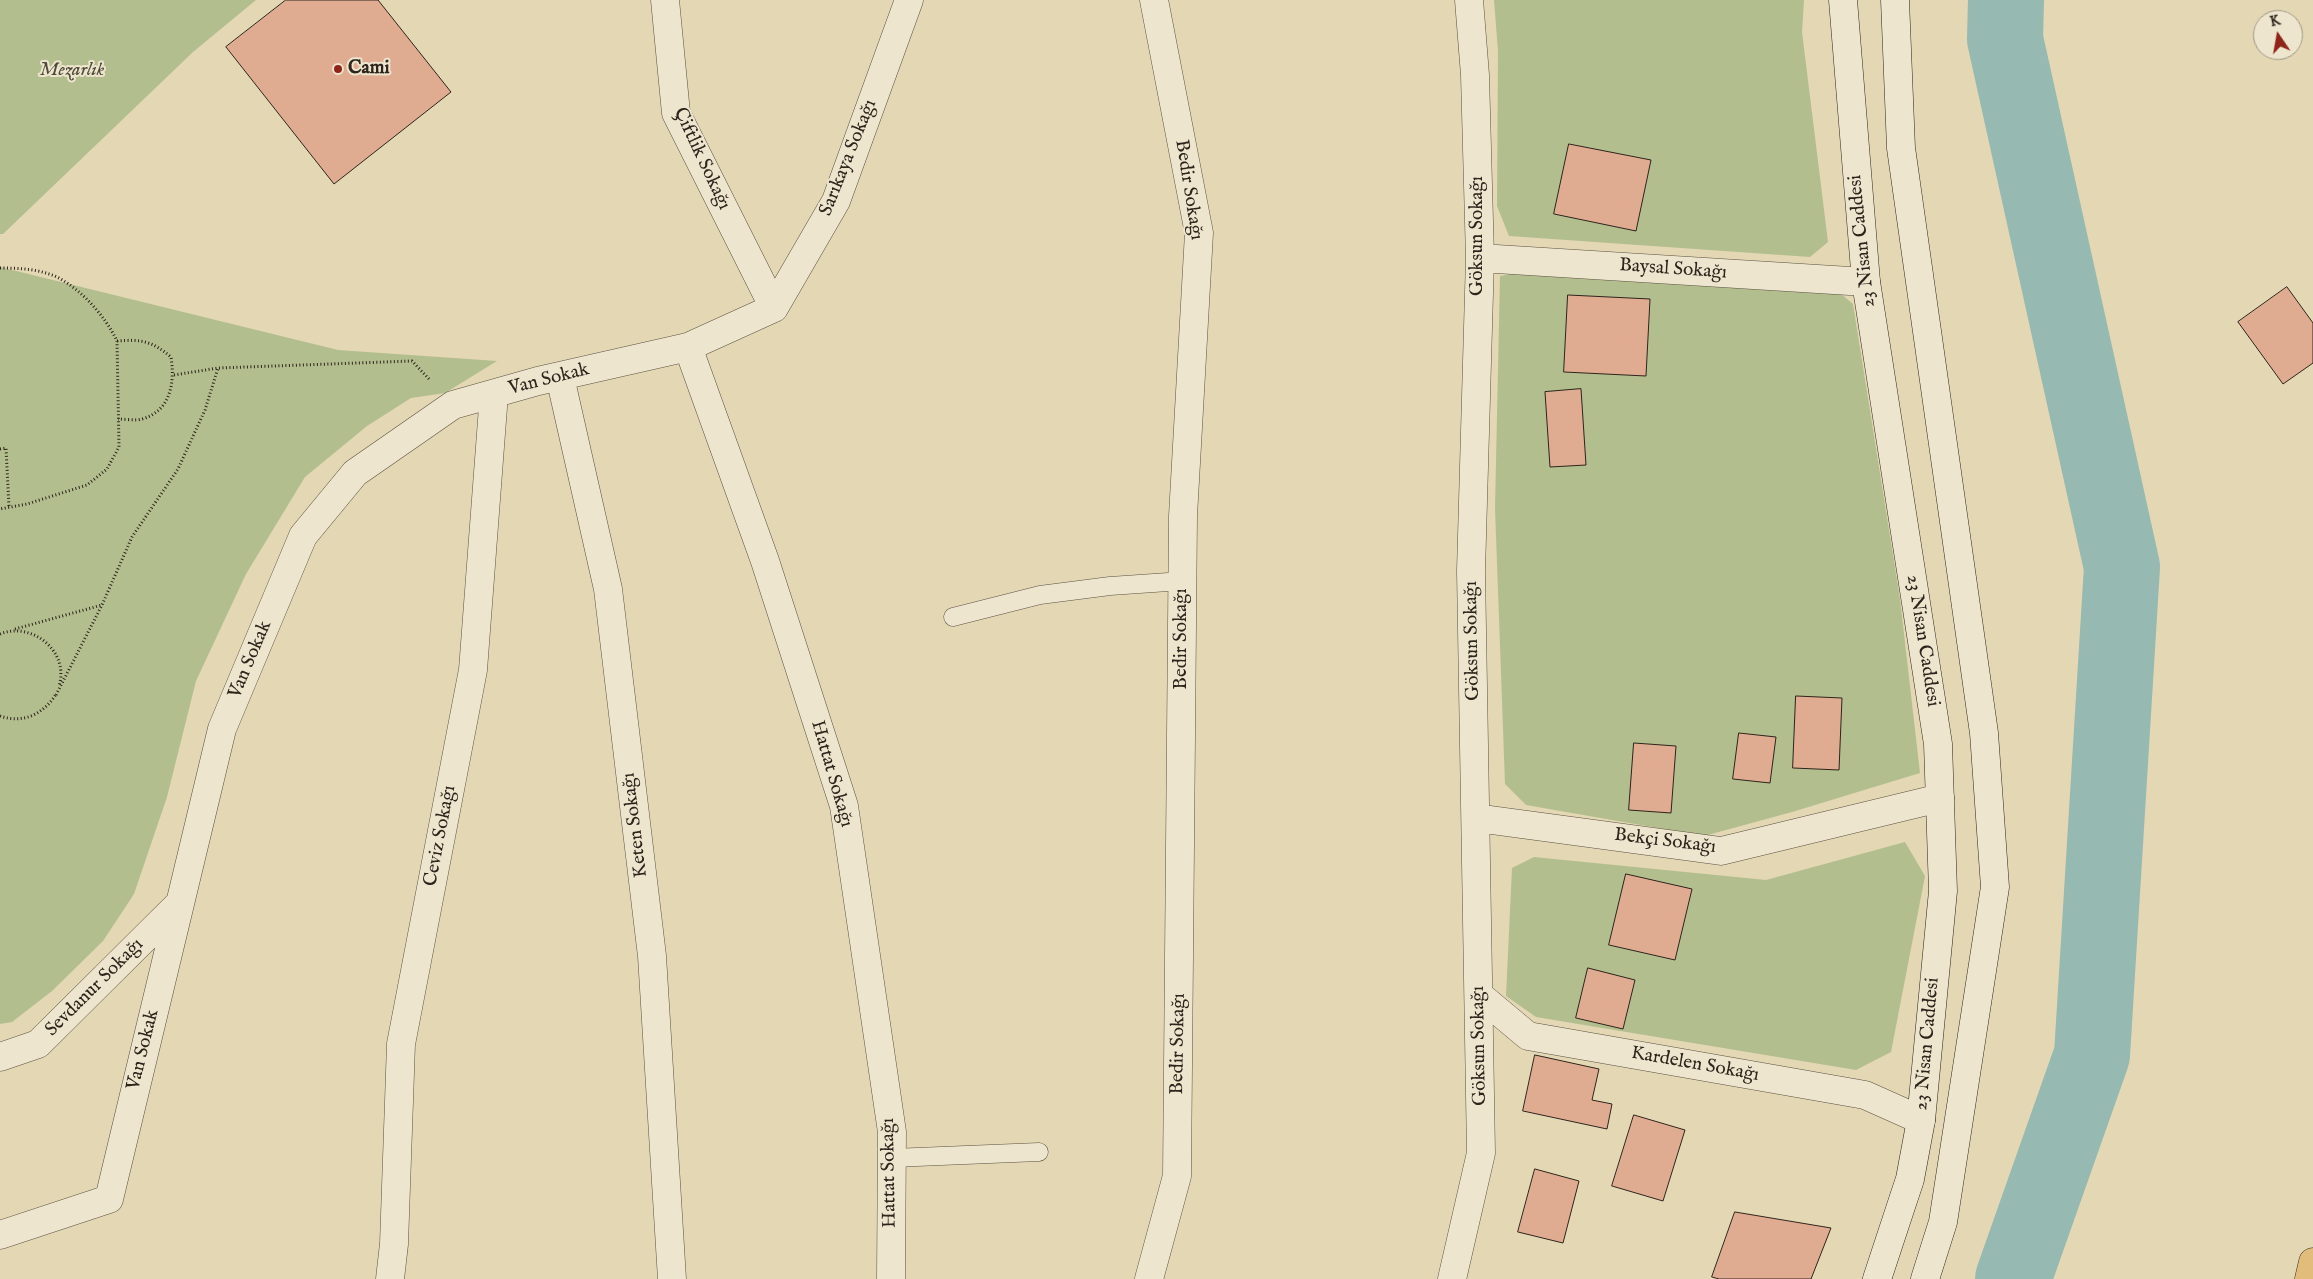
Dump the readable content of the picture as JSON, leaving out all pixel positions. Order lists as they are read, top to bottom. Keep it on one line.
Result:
{"streets":{"street":["Sarıkaya Sokağı","Çiftlik Sokağı","Bedir Sokağı","Göksun Sokağı","23 Nisan Caddesi","Baysal Sokağı","Van Sokak","Hattat Sokağı","Keten Sokağı","Ceviz Sokağı","Bekçi Sokağı","Sevdanur Sokağı","Kardelen Sokağı"]},"crossings":[["Sarıkaya Sokağı","Çiftlik Sokağı"],["Sarıkaya Sokağı","Van Sokak"],["Çiftlik Sokağı","Van Sokak"],["Göksun Sokağı","Baysal Sokağı"],["Göksun Sokağı","Bekçi Sokağı"],["Göksun Sokağı","Kardelen Sokağı"],["23 Nisan Caddesi","Baysal Sokağı"],["23 Nisan Caddesi","Bekçi Sokağı"],["23 Nisan Caddesi","Kardelen Sokağı"],["Van Sokak","Hattat Sokağı"],["Van Sokak","Keten Sokağı"],["Van Sokak","Ceviz Sokağı"],["Van Sokak","Sevdanur Sokağı"]],"parks":["Mezarlık"],"places":["Cami"],"north":"top"}
